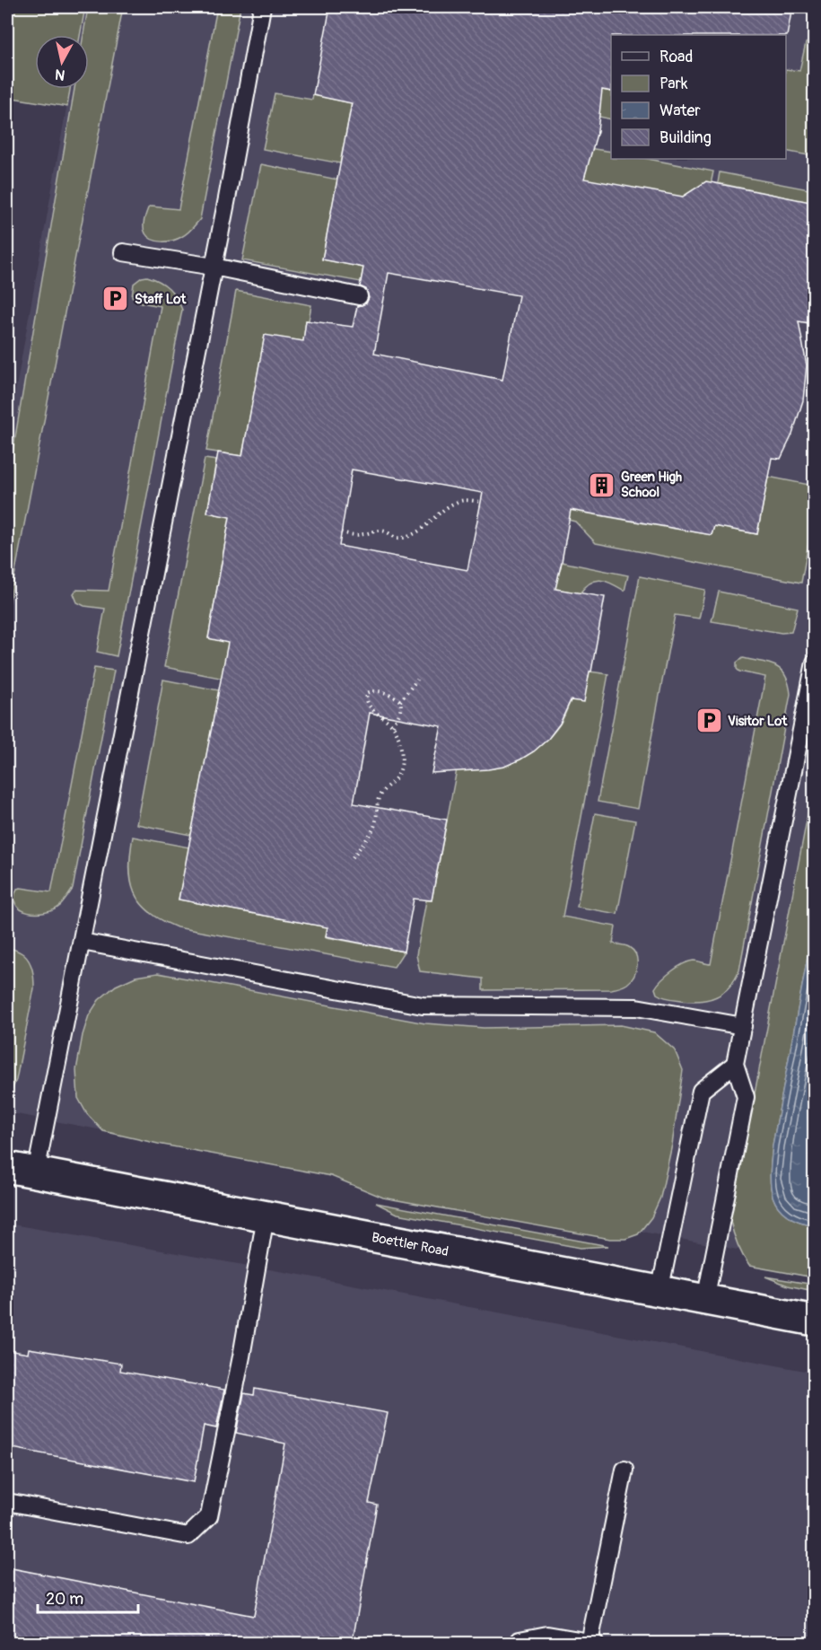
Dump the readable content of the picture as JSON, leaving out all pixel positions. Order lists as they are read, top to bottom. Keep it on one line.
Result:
{"streets":{"street":["Boettler Road"]},"places":{"parking":["Staff Lot","Visitor Lot"],"building":["Green High School"]},"legend":["Road","Park","Water","Building"],"scale_bar":"20 m","north":"bottom"}
